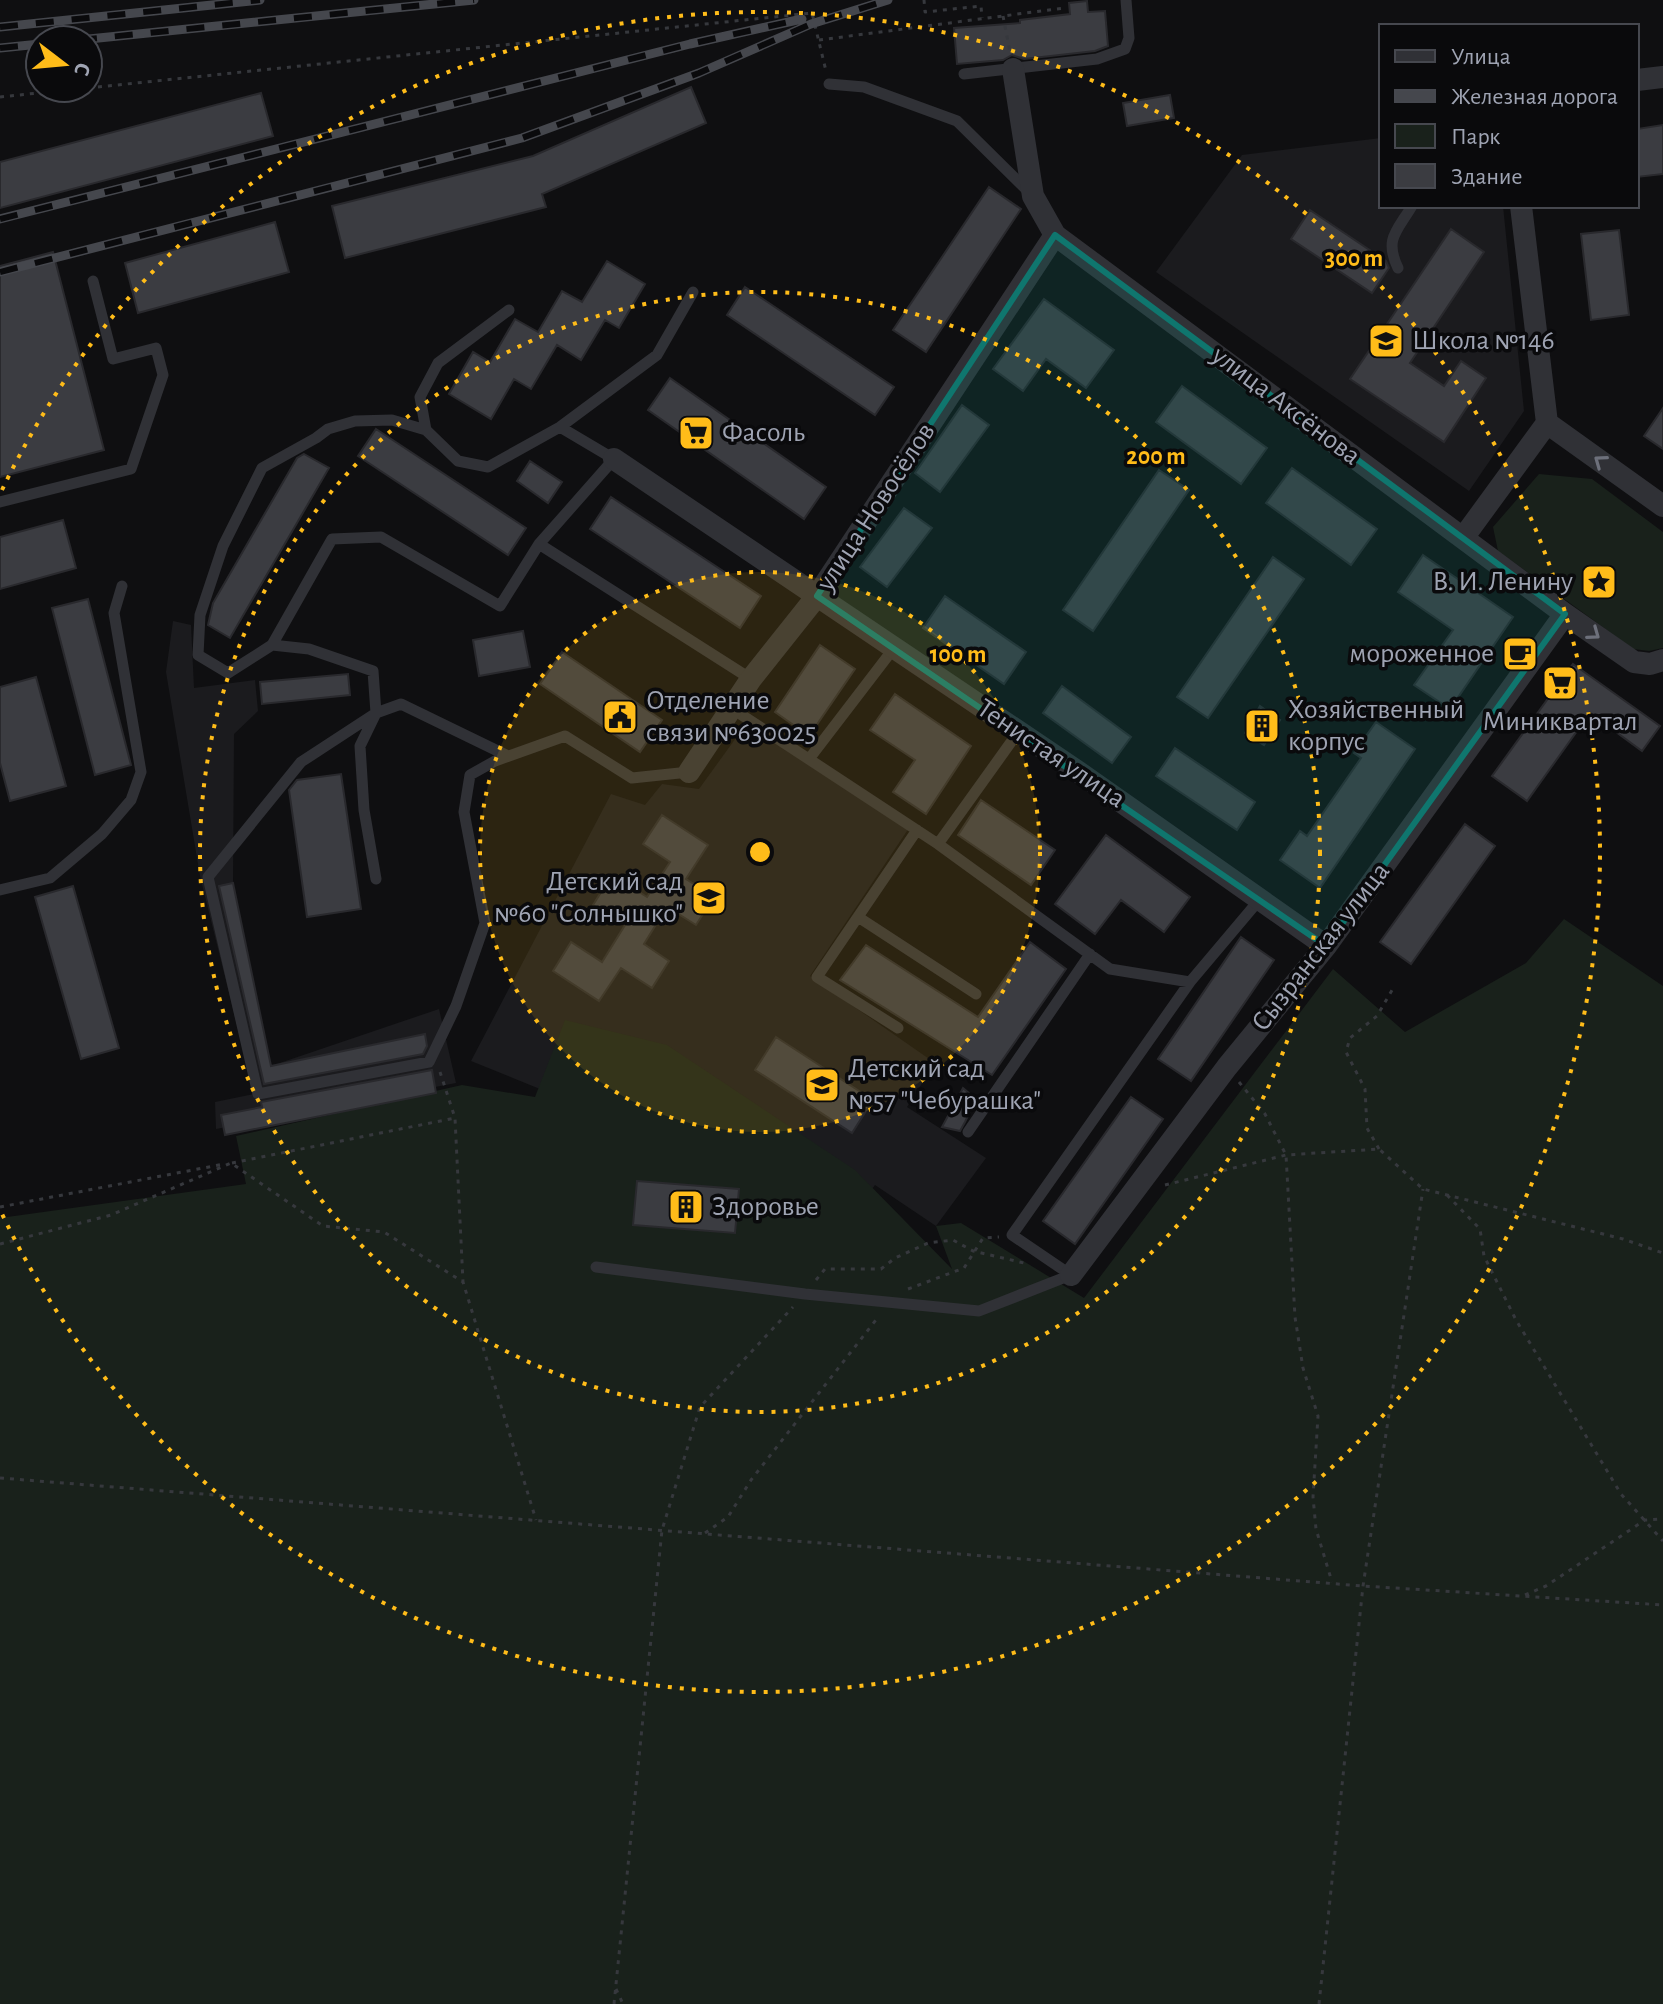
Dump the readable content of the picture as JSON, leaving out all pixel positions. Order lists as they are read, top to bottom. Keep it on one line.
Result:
{"streets":{"street":["улица Аксёнова","улица Новосёлов","Тенистая улица","Сызранская улица"]},"crossings":[["улица Аксёнова","улица Новосёлов"],["улица Аксёнова","Сызранская улица"],["улица Новосёлов","Тенистая улица"],["Тенистая улица","Сызранская улица"]],"places":{"school or university":["Школа №146","Детский сад №60 \"Солнышко\"","Детский сад №57 \"Чебурашка\""],"supermarket":["Фасоль","Миниквартал"],"place":["В. И. Ленину"],"cafe":["мороженное"],"public building":["Отделение связи №630025"],"building":["Хозяйственный корпус","Здоровье"]},"legend":["Улица","Железная дорога","Парк","Здание"],"north":"right","rings":["300 m","200 m","100 m"]}
